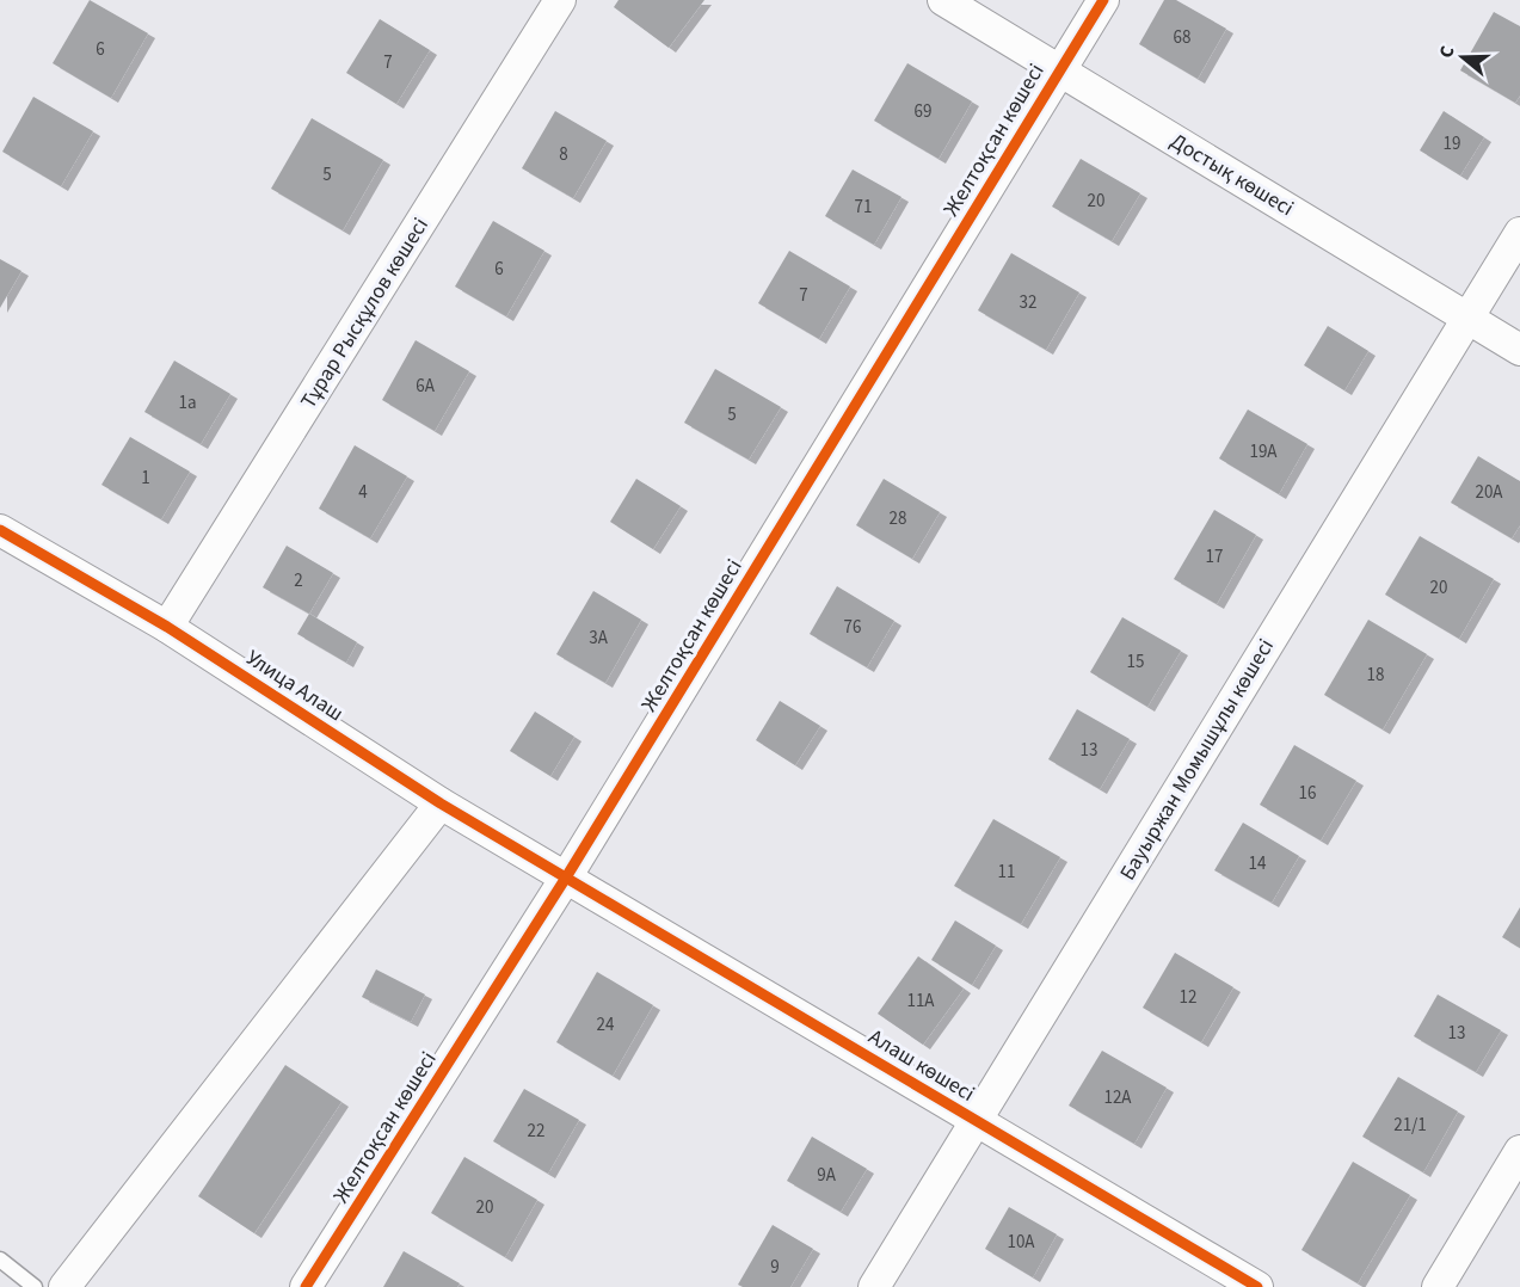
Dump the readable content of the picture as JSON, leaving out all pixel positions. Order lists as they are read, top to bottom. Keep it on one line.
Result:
{"streets":{"street":["Желтоқсан көшесі","Достық көшесі","Тұрар Рысқұлов көшесі","Улица Алаш","Бауыржан Момышұлы көшесі","Алаш көшесі"]},"crossings":[["Желтоқсан көшесі","Достық көшесі"],["Желтоқсан көшесі","Улица Алаш"],["Желтоқсан көшесі","Алаш көшесі"],["Достық көшесі","Бауыржан Момышұлы көшесі"],["Тұрар Рысқұлов көшесі","Улица Алаш"],["Улица Алаш","Алаш көшесі"],["Бауыржан Момышұлы көшесі","Алаш көшесі"]],"house_numbers":["68","6","7","69","19","8","5","20","71","6","7","32","6А","1а","5","19А","1","4","20А","28","17","2","20","76","3А","15","18","13","16","14","11","12","11А","24","13","12А","21/1","22","9А","20","10А","9"],"north":"left"}
